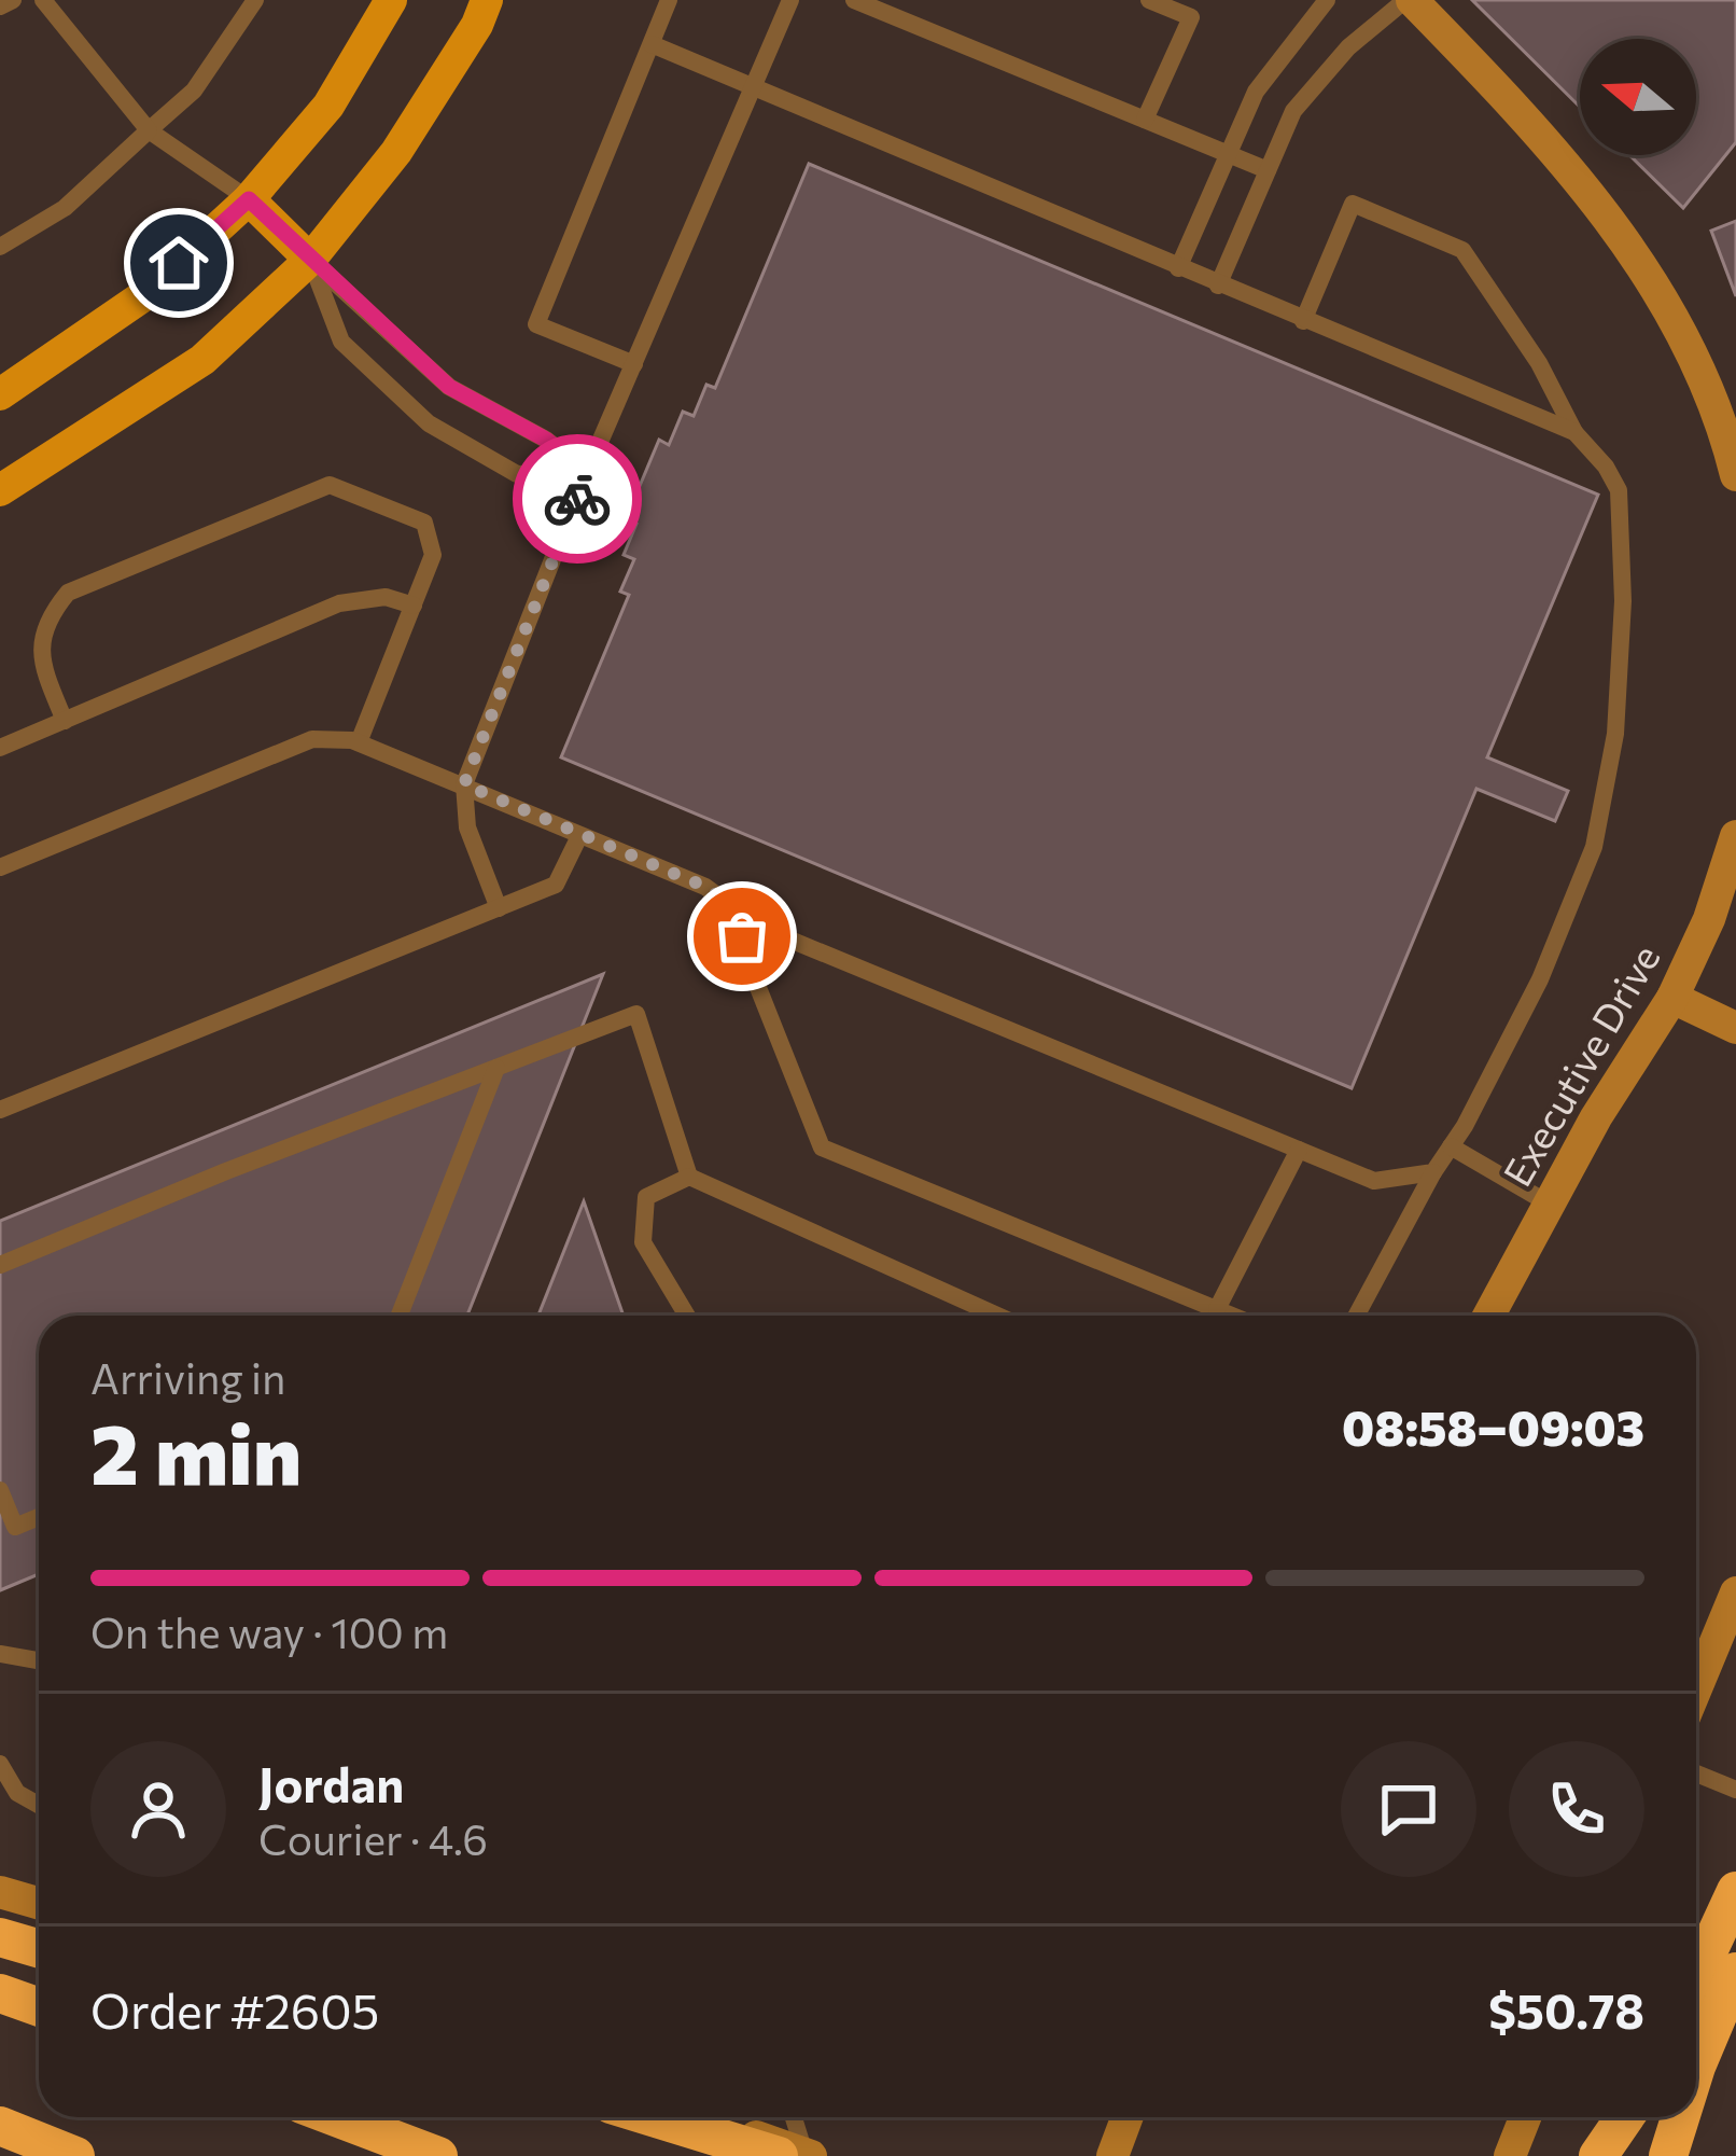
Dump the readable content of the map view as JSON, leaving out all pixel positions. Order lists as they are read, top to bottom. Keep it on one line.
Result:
{"streets":{"street":["Executive Drive"]},"north":"left","page":{"heading":["2 min","Arriving in","08:58–09:03"],"panel":["Jordan","Courier · 4.6","Order #2605","$50.78"],"bar":"On the way · 100 m"}}
